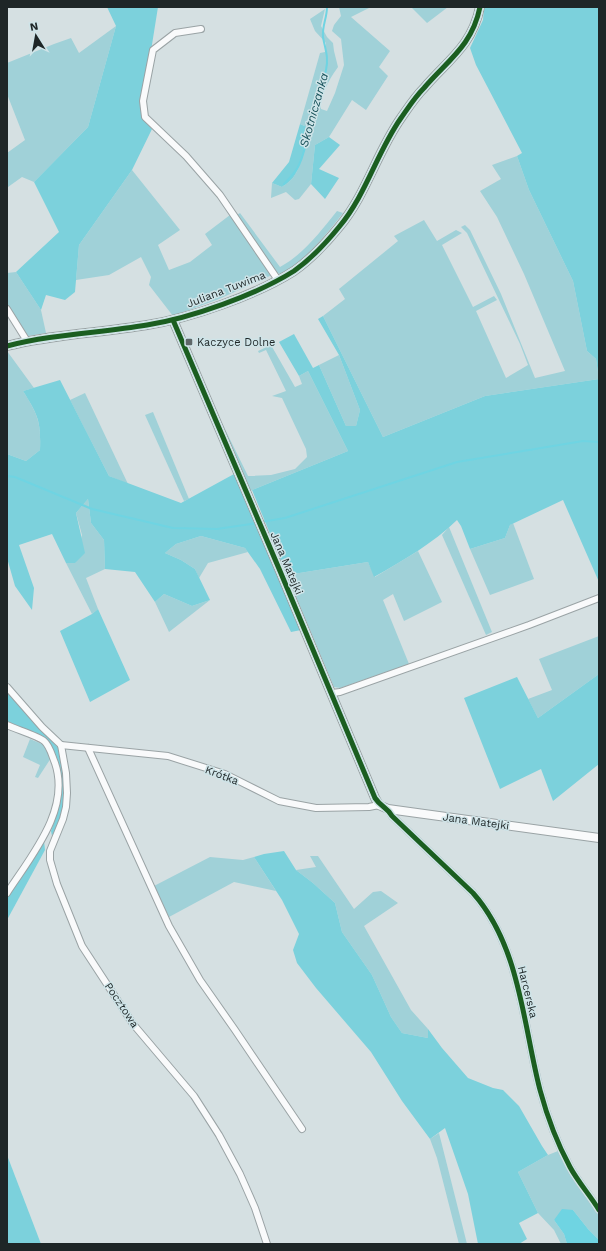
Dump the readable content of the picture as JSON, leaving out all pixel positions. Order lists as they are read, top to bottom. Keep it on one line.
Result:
{"streets":{"street":["Juliana Tuwima","Jana Matejki","Krótka","Harcerska","Pocztowa"]},"crossings":[["Juliana Tuwima","Jana Matejki"],["Jana Matejki","Krótka"],["Jana Matejki","Harcerska"],["Krótka","Pocztowa"]],"water":["Skotniczanka"],"places":{"transit":["Kaczyce Dolne"]},"north":"top"}
